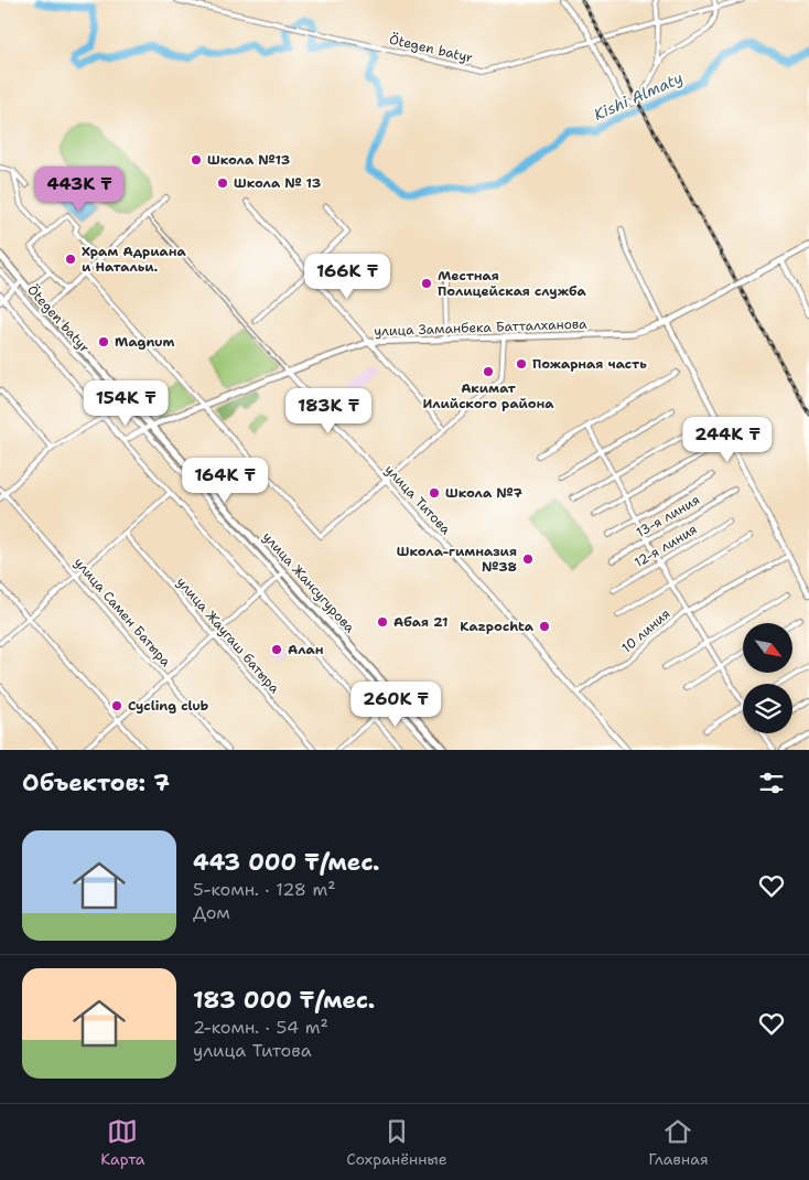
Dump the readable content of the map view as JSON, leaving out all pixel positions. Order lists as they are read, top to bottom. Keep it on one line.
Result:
{"streets":{"main road":["улица Заманбека Батталханова","улица Жансугурова"],"street":["Ötegen batyr","улица Титова","13-я линия","12-я линия","улица Самен Батыра","10 линия","улица Жаугаш батыра"]},"crossings":[["улица Заманбека Батталханова","улица Титова"],["улица Заманбека Батталханова","улица Жансугурова"],["улица Титова","10 линия"]],"water":["Kіshі Almaty"],"places":["Школа №13","Школа № 13","Храм Адриана и Натальи.","Местная Полицейская служба","Magnum","Пожарная часть","Акимат Илийского района","Школа №7","Школа-гимназия №38","Абая 21","Kazpochta","Алан","Cycling club"],"north":"bottom right","page":{"price":["443K ₸","166K ₸","154K ₸","183K ₸","244K ₸","164K ₸","260K ₸"],"heading":"Объектов: 7","list":[{"name":"443 000 ₸/мес.","note":"5-комн. · 128 m² · Дом"},{"name":"183 000 ₸/мес.","note":"2-комн. · 54 m² · улица Титова"}],"tabs":["Карта","Сохранённые","Главная"]}}
